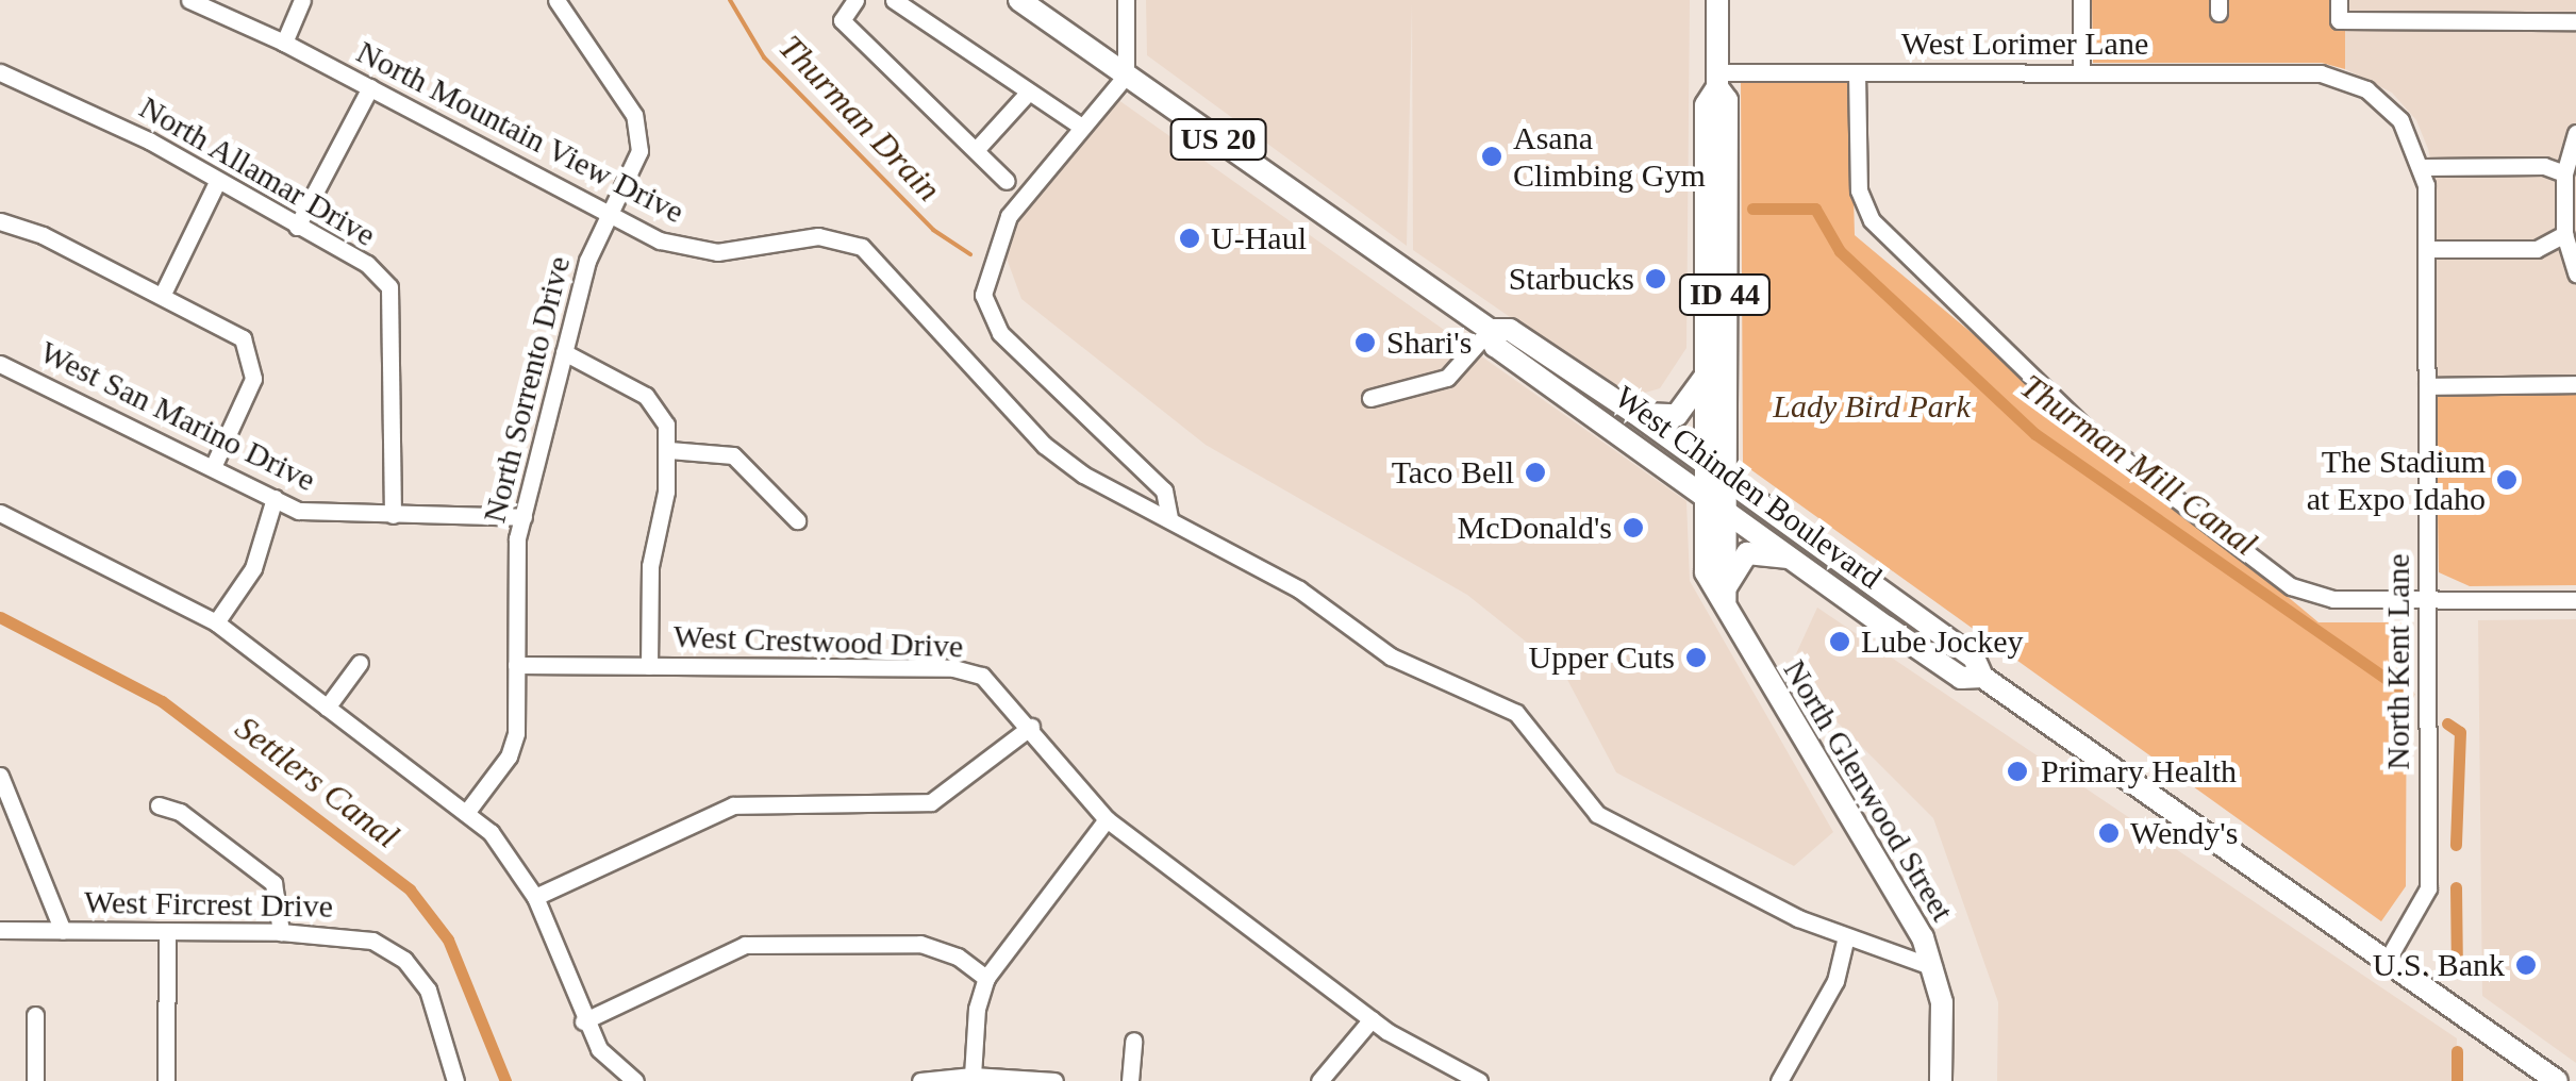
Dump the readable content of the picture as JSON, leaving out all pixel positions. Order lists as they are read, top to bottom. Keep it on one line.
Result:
{"streets":{"main road":["US 20","ID 44","West Chinden Boulevard","North Glenwood Street"],"street":["West Lorimer Lane","North Mountain View Drive","North Allamar Drive","North Sorrento Drive","West San Marino Drive","West Crestwood Drive","North Kent Lane","West Fircrest Drive"]},"crossings":[["West Lorimer Lane","North Kent Lane"],["West Lorimer Lane","North Glenwood Street"],["North Mountain View Drive","North Sorrento Drive"],["North Mountain View Drive","North Glenwood Street"],["North Allamar Drive","West San Marino Drive"],["North Sorrento Drive","West San Marino Drive"],["North Sorrento Drive","West Crestwood Drive"],["West Chinden Boulevard","North Kent Lane"],["West Chinden Boulevard","North Glenwood Street"]],"water":["Thurman Drain","Thurman Mill Canal","Settlers Canal"],"parks":["Lady Bird Park"],"places":["Asana Climbing Gym","U-Haul","Starbucks","Shari's","Taco Bell","The Stadium at Expo Idaho","McDonald's","Lube Jockey","Upper Cuts","Primary Health","Wendy's","U.S. Bank"]}
